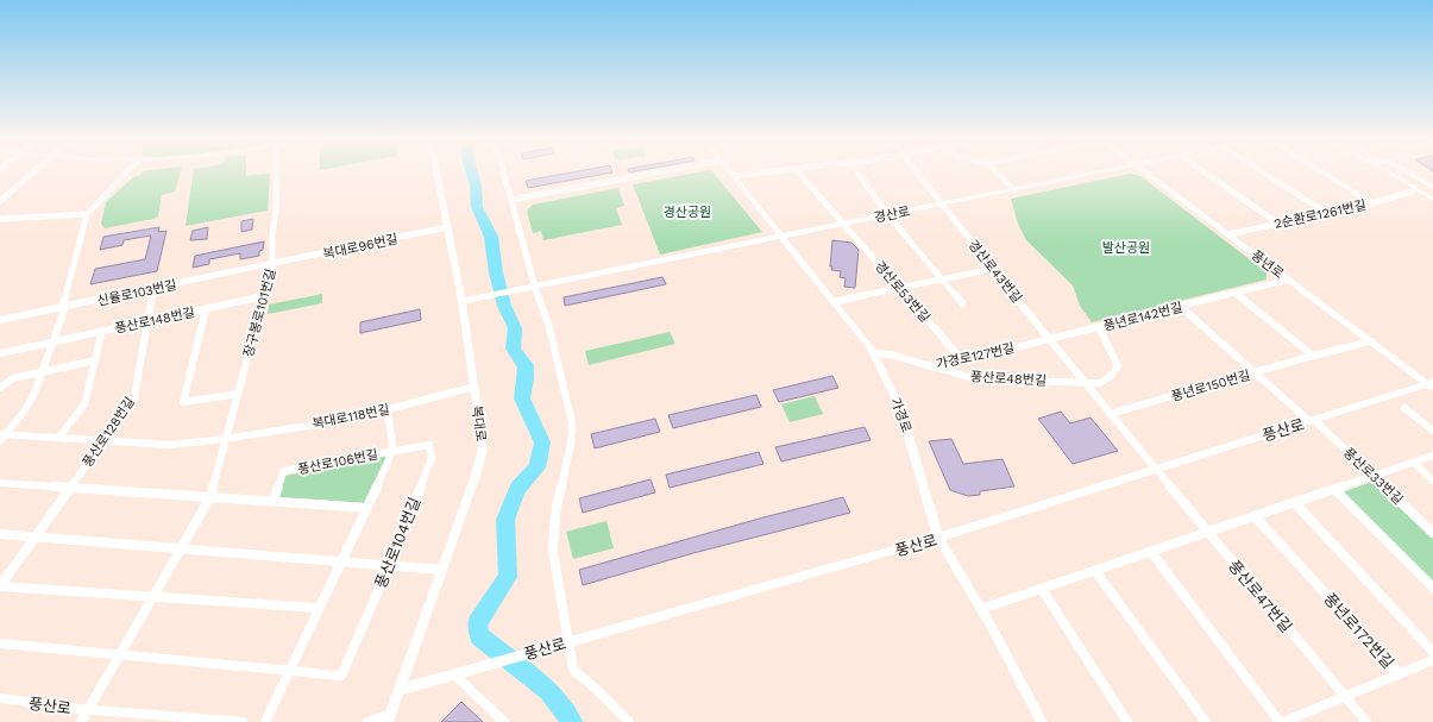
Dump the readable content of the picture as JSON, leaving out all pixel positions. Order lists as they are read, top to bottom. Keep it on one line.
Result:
{"streets":{"street":["경산로","2순환로1261번길","복대로96번길","풍년로","경산로43번길","경산로53번길","신율로103번길","장구봉로101번길","풍년로142번길","풍산로148번길","가경로127번길","풍산로48번길","풍년로150번길","가경로","복대로118번길","복대로","풍산로","풍산로128번길","풍산로106번길","풍산로33번길","풍산로104번길","풍산로47번길","풍년로172번길"]},"crossings":[["경산로","경산로43번길"],["경산로","경산로53번길"],["경산로","가경로"],["경산로","복대로"],["2순환로1261번길","풍년로"],["복대로96번길","신율로103번길"],["복대로96번길","장구봉로101번길"],["복대로96번길","복대로"],["풍년로","풍년로142번길"],["풍년로","풍년로150번길"],["풍년로","풍산로"],["경산로43번길","풍년로142번길"],["경산로43번길","가경로127번길"],["경산로53번길","가경로127번길"],["신율로103번길","장구봉로101번길"],["신율로103번길","풍산로128번길"],["장구봉로101번길","풍산로148번길"],["장구봉로101번길","복대로118번길"],["장구봉로101번길","풍산로"],["장구봉로101번길","풍산로128번길"],["풍년로142번길","가경로127번길"],["풍년로142번길","풍산로48번길"],["풍년로142번길","풍산로33번길"],["풍산로148번길","복대로118번길"],["풍산로148번길","풍산로128번길"],["가경로127번길","풍산로48번길"],["가경로127번길","가경로"],["풍년로150번길","풍산로33번길"],["가경로","풍산로"],["복대로118번길","복대로"],["복대로118번길","풍산로128번길"],["복대로118번길","풍산로106번길"],["복대로","풍산로"],["풍산로","풍산로33번길"],["풍산로","풍산로47번길"],["풍산로128번길","풍산로106번길"],["풍산로106번길","풍산로104번길"],["풍산로47번길","풍년로172번길"]],"parks":["경산공원","발산공원"]}
